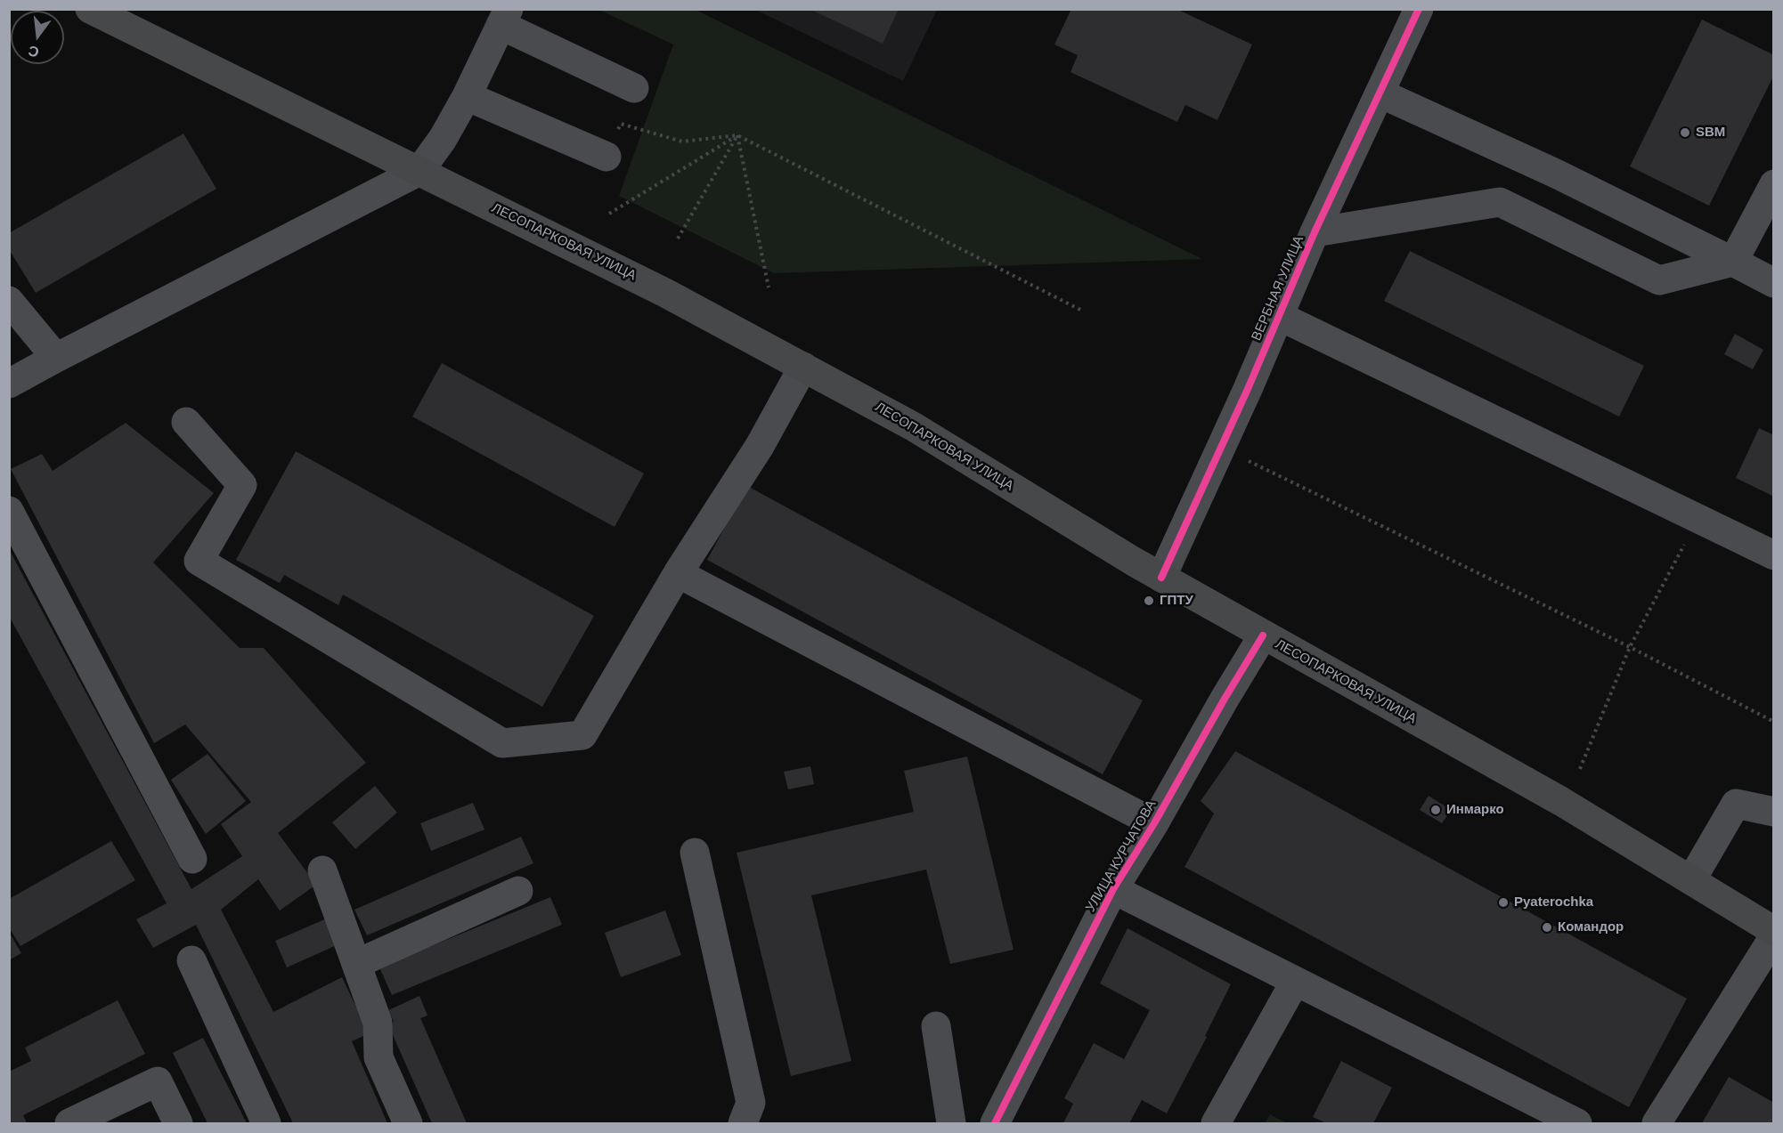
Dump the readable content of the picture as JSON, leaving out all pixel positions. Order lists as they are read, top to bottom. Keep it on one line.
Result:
{"streets":{"main road":["ЛЕСОПАРКОВАЯ УЛИЦА"],"street":["ВЕРБНАЯ УЛИЦА","УЛИЦА КУРЧАТОВА"]},"crossings":[["ЛЕСОПАРКОВАЯ УЛИЦА","ВЕРБНАЯ УЛИЦА"],["ЛЕСОПАРКОВАЯ УЛИЦА","УЛИЦА КУРЧАТОВА"]],"places":["SBM","ГПТУ","Инмарко","Pyaterochka","Командор"],"north":"bottom"}
